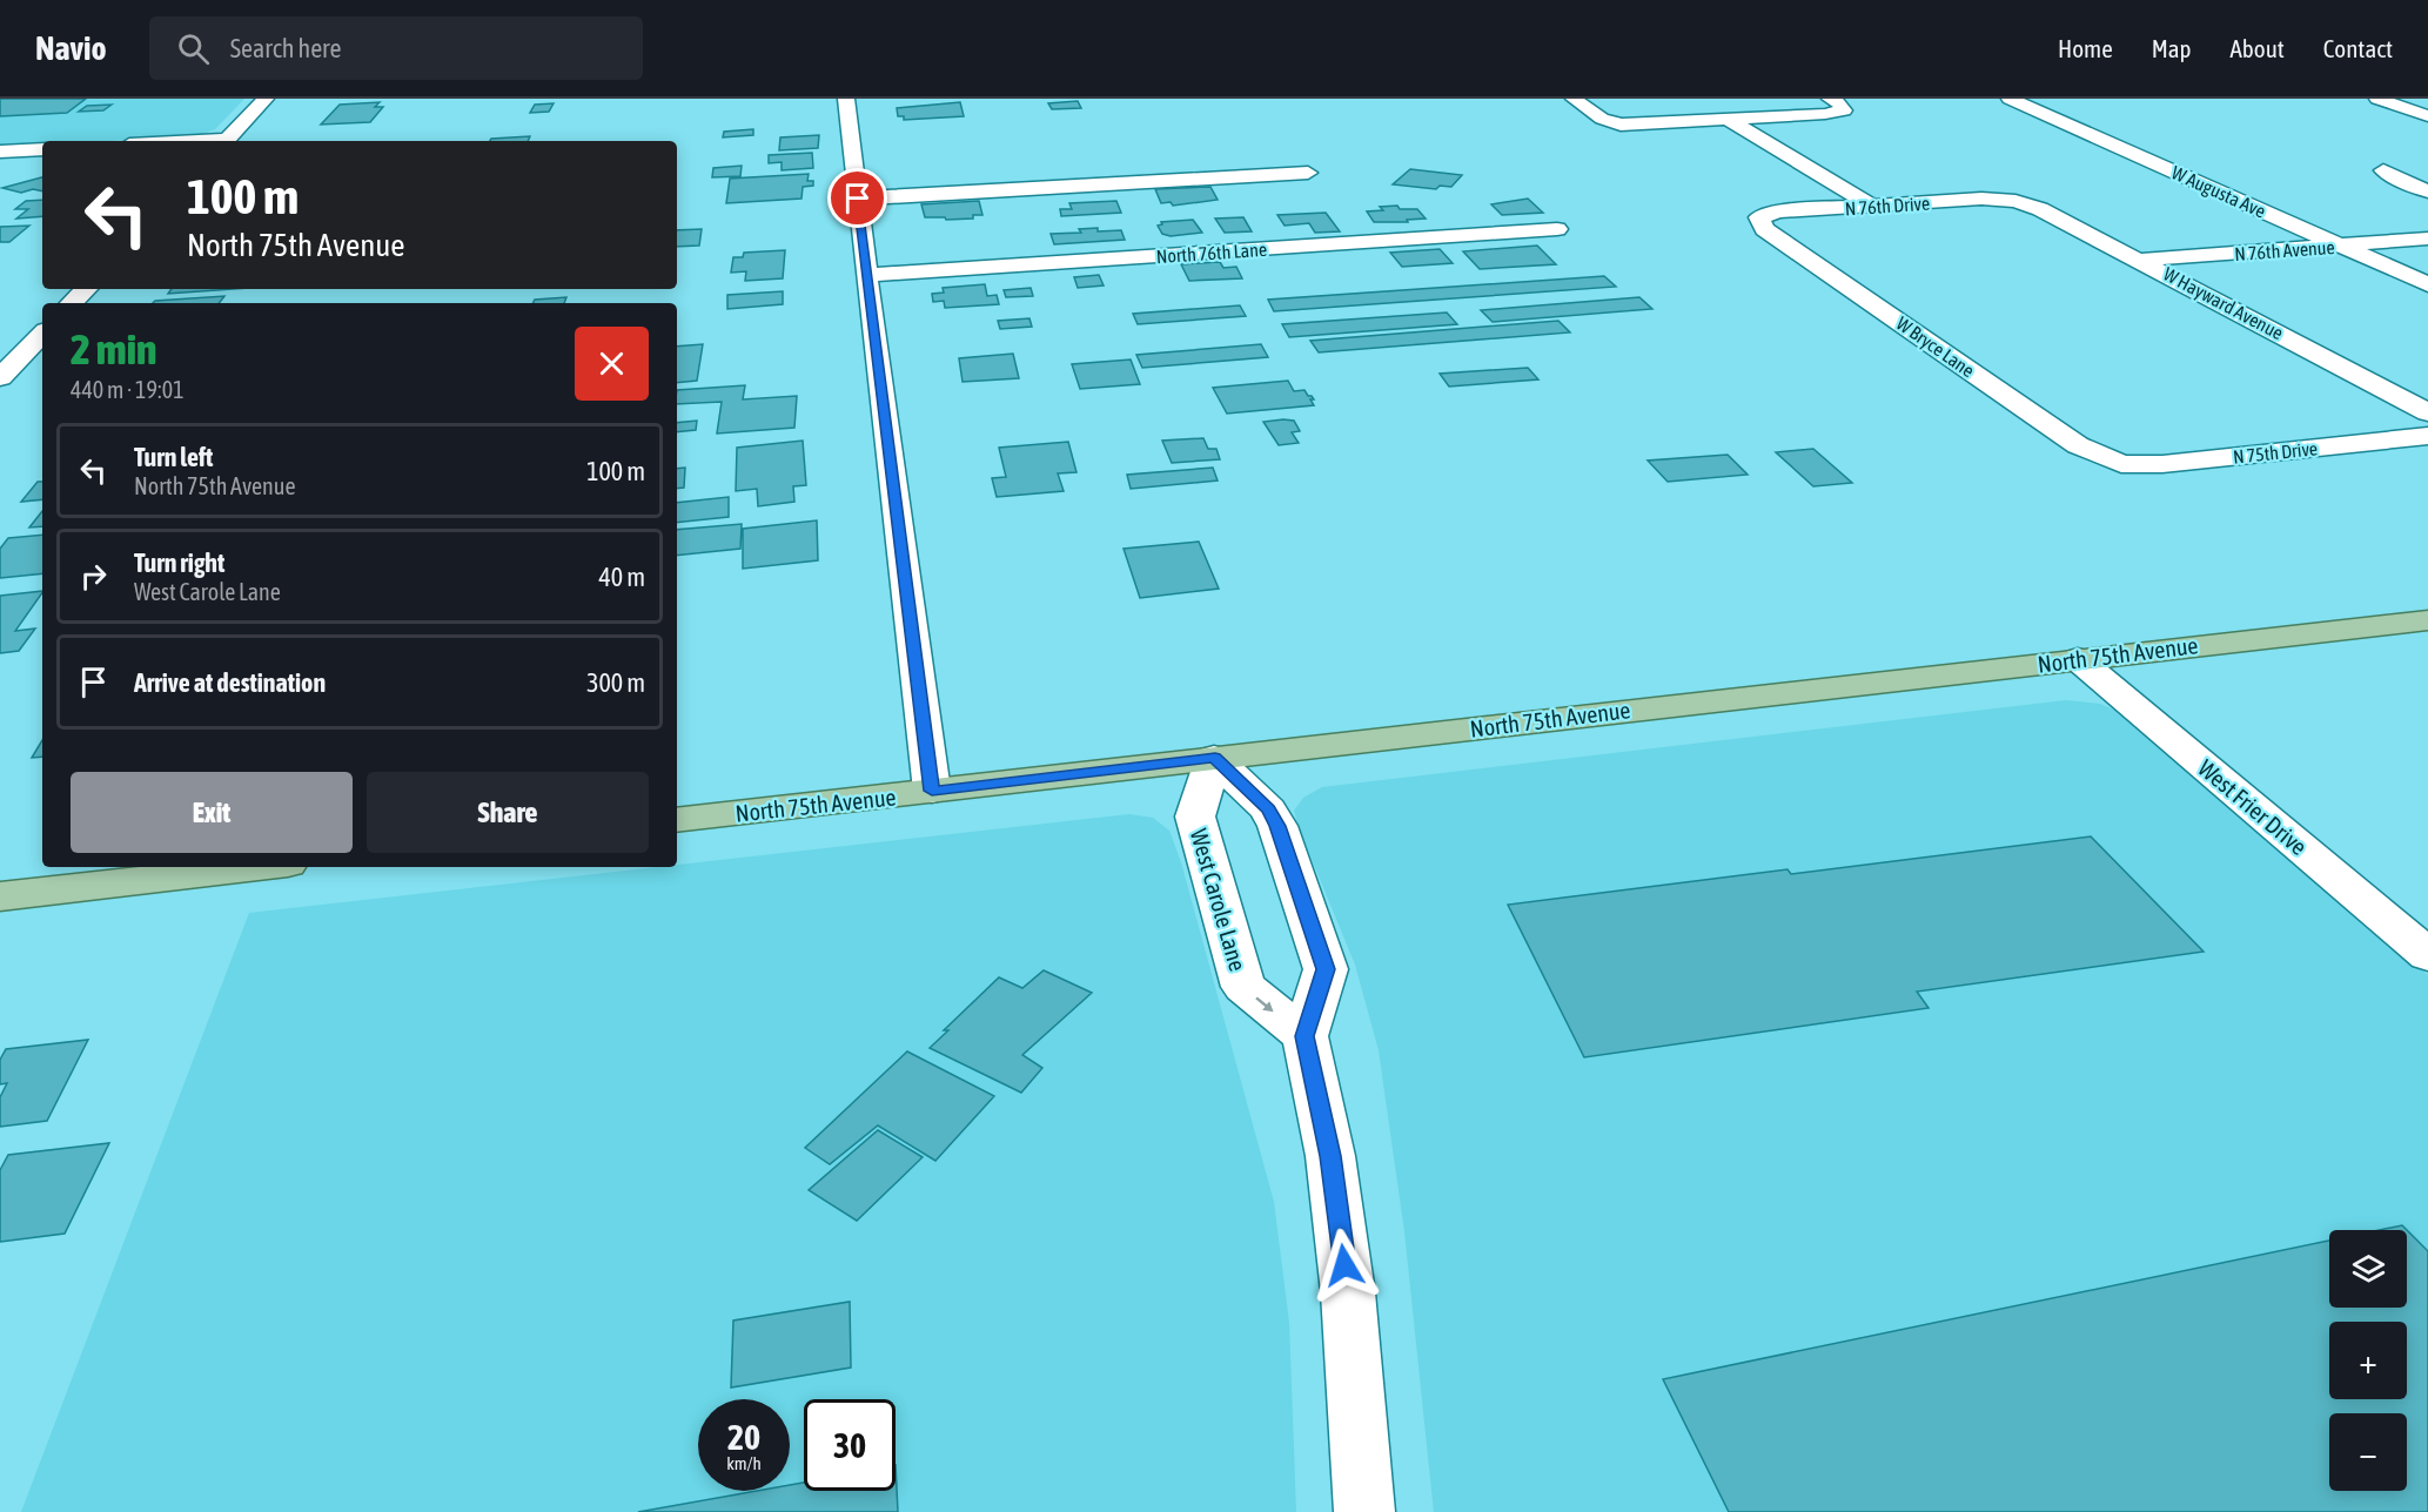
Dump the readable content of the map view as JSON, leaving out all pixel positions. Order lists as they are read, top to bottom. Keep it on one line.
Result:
{"streets":{"main road":["North 75th Avenue"],"street":["W Augusta Ave","N 76th Drive","N 76th Avenue","North 76th Lane","W Hayward Avenue","W Bryce Lane","N 75th Drive","West Frier Drive","West Carole Lane"]},"crossings":[["W Augusta Ave","N 76th Avenue"],["N 76th Drive","W Hayward Avenue"],["N 76th Drive","W Bryce Lane"],["N 76th Avenue","W Hayward Avenue"],["W Bryce Lane","N 75th Drive"],["North 75th Avenue","West Frier Drive"],["North 75th Avenue","West Carole Lane"]],"page":{"header":"Navio","search":"Search here","nav":["Home","Map","About","Contact"],"turn":["100 m","North 75th Avenue"],"heading":["2 min","440 m · 19:01"],"list":[{"name":"Turn left","note":"North 75th Avenue","value":"100 m"},{"name":"Turn right","note":"West Carole Lane","value":"40 m"},{"name":"Arrive at destination","value":"300 m"}],"buttons":["Exit","Share"],"map_buttons":["+","−"],"speed":"20 km/h","limit":"30"}}
